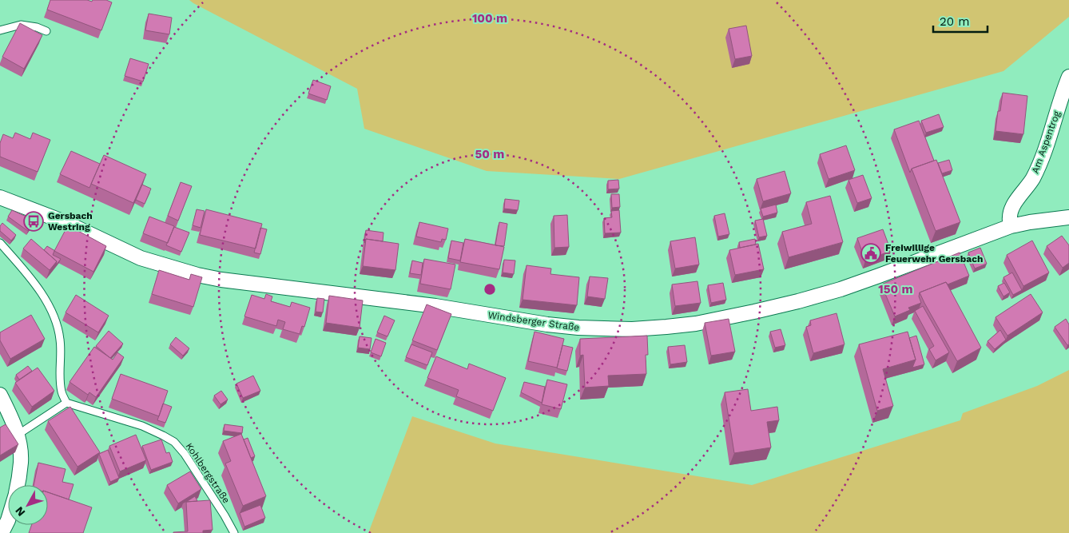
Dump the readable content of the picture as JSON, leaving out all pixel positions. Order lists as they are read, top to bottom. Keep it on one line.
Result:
{"streets":{"street":["Am Aspentrog","Windsberger Straße"],"lane":["Kohlbergstraße"]},"crossings":[["Am Aspentrog","Windsberger Straße"]],"places":{"bus stop":["Gersbach Westring"],"public building":["Freiwillige Feuerwehr Gersbach"]},"scale_bar":"20 m","north":"bottom left","rings":["100 m","50 m","150 m"]}
